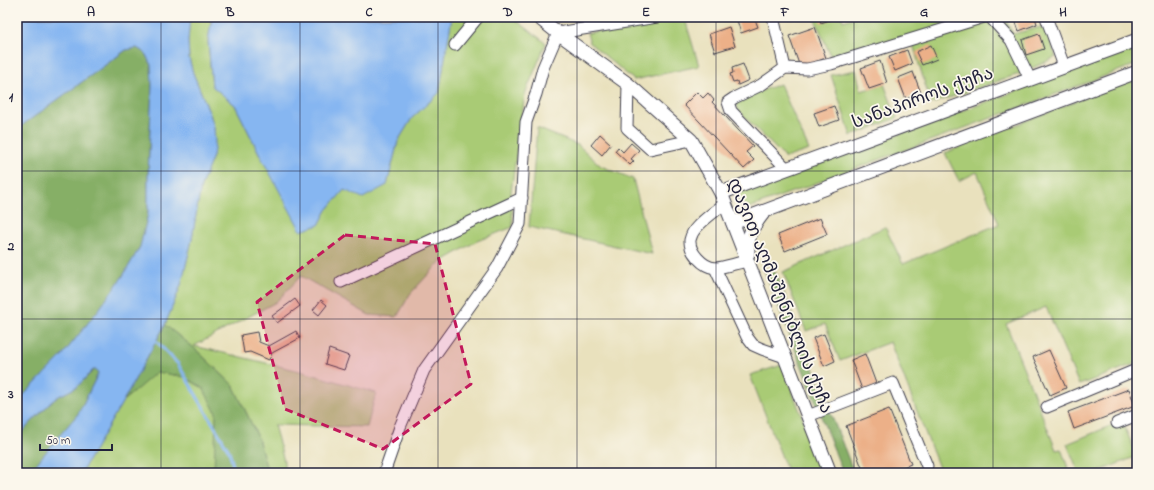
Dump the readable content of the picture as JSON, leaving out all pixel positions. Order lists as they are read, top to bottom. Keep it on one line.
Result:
{"streets":{"main road":["სანაპიროს ქუჩა","დავით აღმაშენებლის ქუჩა"]},"crossings":[["სანაპიროს ქუჩა","დავით აღმაშენებლის ქუჩა"]],"scale_bar":"50 m","grid":{"columns":["A","B","C","D","E","F","G","H"],"rows":["1","2","3"]}}
